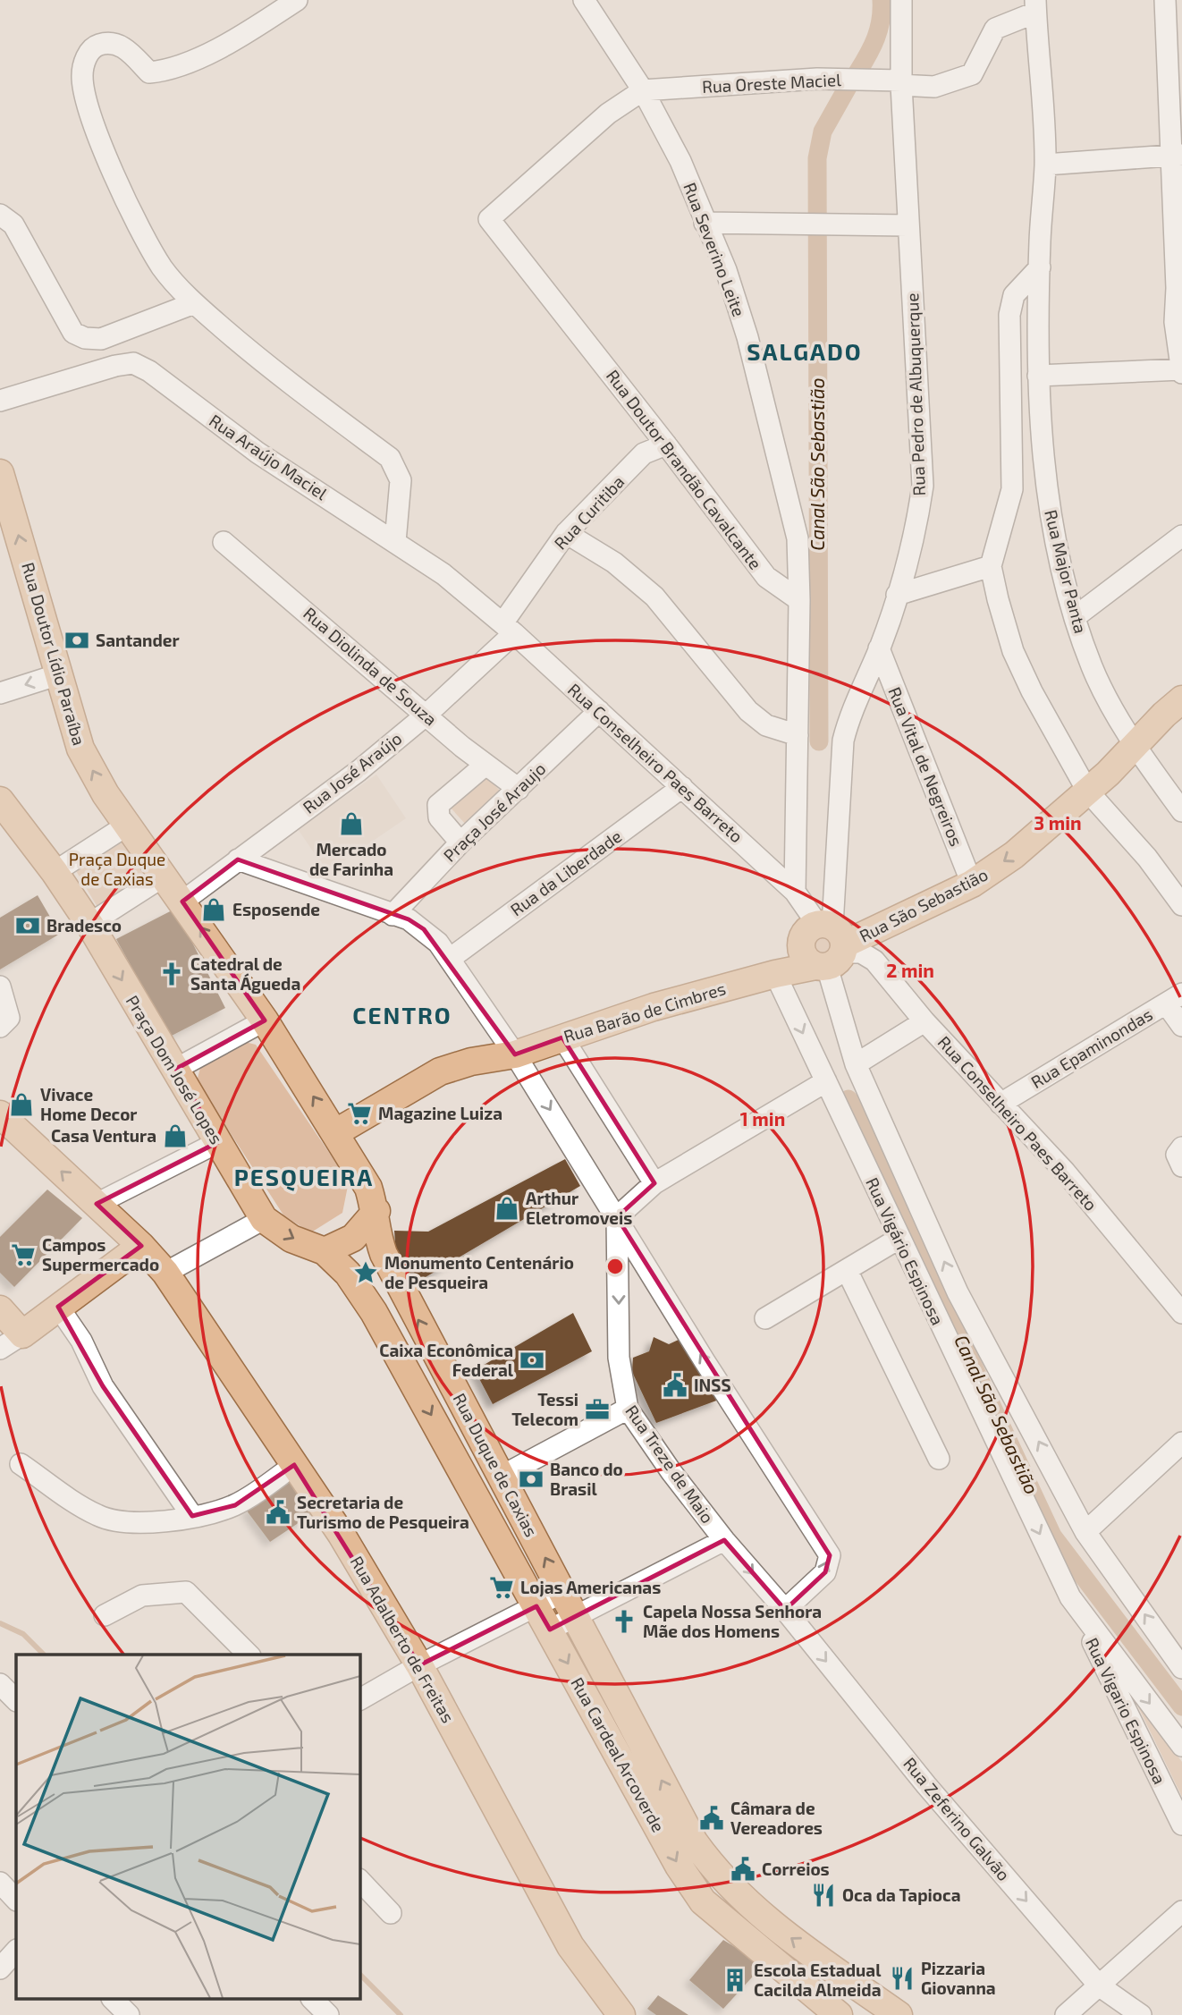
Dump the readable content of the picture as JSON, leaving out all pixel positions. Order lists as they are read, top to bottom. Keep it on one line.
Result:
{"streets":{"main road":["Rua Doutor Lídio Paraíba","Rua São Sebastião","Rua Barão de Cimbres","Praça Dom José Lopes","Rua Duque de Caxias","Rua Adalberto de Freitas","Rua Cardeal Arcoverde"],"street":["Rua Oreste Maciel","Rua Severino Leite","Rua Pedro de Albuquerque","Rua Araújo Maciel","Rua Doutor Brandão Cavalcante","Rua Curitiba","Rua Major Panta","Rua Diolinda de Souza","Rua Conselheiro Paes Barreto","Rua Vital de Negreiros","Rua José Araújo","Praça José Araujo","Rua da Liberdade","Rua Epaminondas","Rua Vigário Espinosa","Rua Treze de Maio","Rua Vigario Espinosa","Rua Zeferino Galvão"]},"crossings":[["Rua Oreste Maciel","Rua Severino Leite"],["Rua Oreste Maciel","Rua Pedro de Albuquerque"],["Rua Oreste Maciel","Rua Doutor Brandão Cavalcante"],["Rua Oreste Maciel","Rua Major Panta"],["Rua Severino Leite","Rua Doutor Brandão Cavalcante"],["Rua Pedro de Albuquerque","Rua Conselheiro Paes Barreto"],["Rua Pedro de Albuquerque","Rua Vital de Negreiros"],["Rua Pedro de Albuquerque","Rua São Sebastião"],["Rua Pedro de Albuquerque","Rua Vigário Espinosa"],["Rua Araújo Maciel","Rua Curitiba"],["Rua Araújo Maciel","Rua Conselheiro Paes Barreto"],["Rua Araújo Maciel","Rua José Araújo"],["Rua Doutor Brandão Cavalcante","Rua Curitiba"],["Rua Curitiba","Rua Conselheiro Paes Barreto"],["Rua Curitiba","Rua José Araújo"],["Rua Major Panta","Rua São Sebastião"],["Rua Diolinda de Souza","Rua José Araújo"],["Rua Diolinda de Souza","Praça José Araujo"],["Rua Conselheiro Paes Barreto","Rua José Araújo"],["Rua Conselheiro Paes Barreto","Praça José Araujo"],["Rua Conselheiro Paes Barreto","Rua da Liberdade"],["Rua Conselheiro Paes Barreto","Rua São Sebastião"],["Rua Conselheiro Paes Barreto","Rua Epaminondas"],["Rua Conselheiro Paes Barreto","Rua Vigário Espinosa"],["Rua Vital de Negreiros","Rua São Sebastião"],["Rua São Sebastião","Rua Vigário Espinosa"],["Rua Barão de Cimbres","Rua Vigário Espinosa"],["Praça Dom José Lopes","Rua Duque de Caxias"],["Rua Vigário Espinosa","Rua Vigario Espinosa"],["Rua Treze de Maio","Rua Zeferino Galvão"],["Rua Duque de Caxias","Rua Cardeal Arcoverde"]],"one_way":["Rua Doutor Lídio Paraíba","Rua Treze de Maio","Rua Zeferino Galvão"],"districts":["SALGADO","CENTRO","PESQUEIRA"],"water":["Canal São Sebastião"],"parks":["Praça Duque de Caxias"],"places":{"bank":["Santander","Bradesco","Caixa Econômica Federal","Banco do Brasil"],"shop":["Mercado de Farinha","Esposende","Vivace Home Decor","Casa Ventura","Arthur Eletromoveis"],"church":["Catedral de Santa Águeda","Capela Nossa Senhora Mãe dos Homens"],"supermarket":["Magazine Luiza","Campos Supermercado","Lojas Americanas"],"place":["Monumento Centenário de Pesqueira"],"public building":["INSS","Secretaria de Turismo de Pesqueira","Câmara de Vereadores","Correios"],"office":["Tessi Telecom"],"restaurant":["Oca da Tapioca","Pizzaria Giovanna"],"building":["Escola Estadual Cacilda Almeida"]},"rings":["3 min","2 min","1 min"]}
